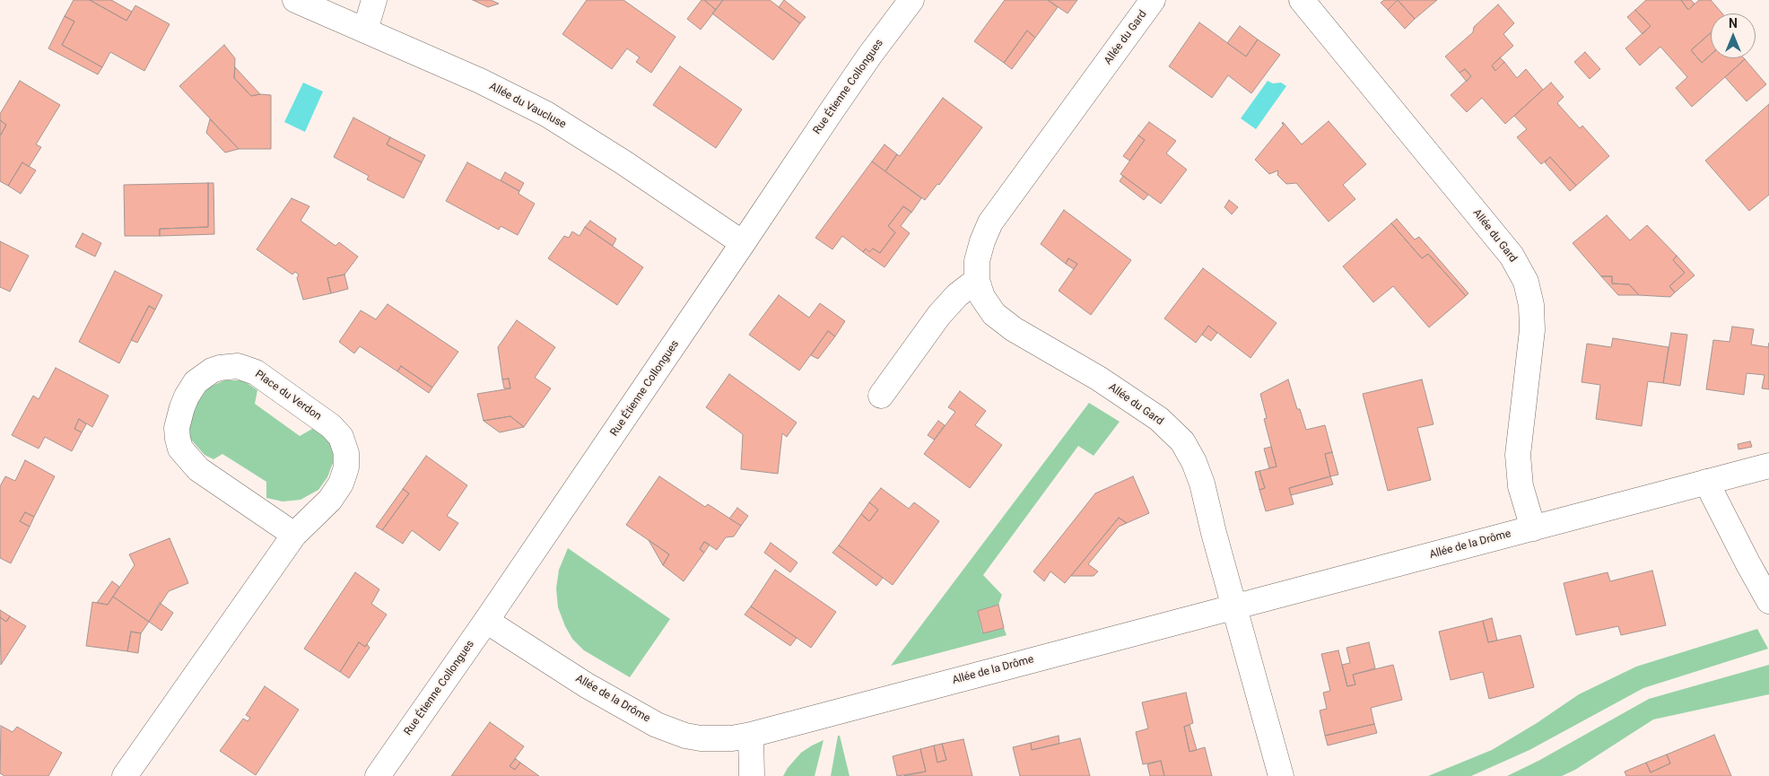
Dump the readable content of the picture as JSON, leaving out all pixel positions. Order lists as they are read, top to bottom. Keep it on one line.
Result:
{"streets":{"street":["Allée du Gard","Rue Étienne Collongues","Allée du Vaucluse","Place du Verdon","Allée de la Drôme"]},"crossings":[["Allée du Gard","Allée de la Drôme"],["Rue Étienne Collongues","Allée du Vaucluse"],["Rue Étienne Collongues","Allée de la Drôme"]],"north":"top"}
